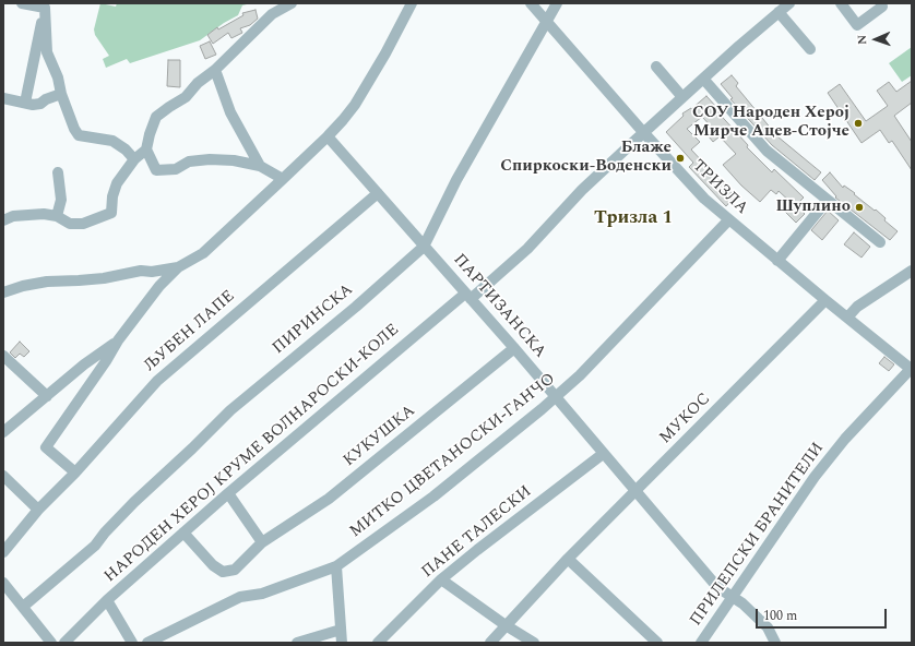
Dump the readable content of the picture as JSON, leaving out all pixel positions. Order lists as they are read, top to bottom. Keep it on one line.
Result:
{"streets":{"street":["ТРИЗЛА","ПАРТИЗАНСКА","ПИРИНСКА","ЉУБЕН ЛАПЕ","МУКОС","КУКУШКА","НАРОДЕН ХЕРОЈ КРУМЕ ВОЛНАРОСКИ-КОЛЕ","МИТКО ЦВЕТАНОСКИ-ГАНЧО","ПАНЕ ТАЛЕСКИ","ПРИЛЕПСКИ БРАНИТЕЛИ"]},"crossings":[["ТРИЗЛА","ПИРИНСКА"],["ТРИЗЛА","МУКОС"],["ТРИЗЛА","НАРОДЕН ХЕРОЈ КРУМЕ ВОЛНАРОСКИ-КОЛЕ"],["ТРИЗЛА","МИТКО ЦВЕТАНОСКИ-ГАНЧО"],["ТРИЗЛА","ПРИЛЕПСКИ БРАНИТЕЛИ"],["ПАРТИЗАНСКА","ПИРИНСКА"],["ПАРТИЗАНСКА","ЉУБЕН ЛАПЕ"],["ПАРТИЗАНСКА","МУКОС"],["ПАРТИЗАНСКА","КУКУШКА"],["ПАРТИЗАНСКА","НАРОДЕН ХЕРОЈ КРУМЕ ВОЛНАРОСКИ-КОЛЕ"],["ПАРТИЗАНСКА","МИТКО ЦВЕТАНОСКИ-ГАНЧО"],["ПАРТИЗАНСКА","ПАНЕ ТАЛЕСКИ"],["ПАРТИЗАНСКА","ПРИЛЕПСКИ БРАНИТЕЛИ"],["КУКУШКА","НАРОДЕН ХЕРОЈ КРУМЕ ВОЛНАРОСКИ-КОЛЕ"]],"districts":["Тризла 1"],"places":["СОУ Народен Херој Мирче Ацев-Стојче","Блаже Спиркоски-Воденски","Шуплино"],"scale_bar":"100 m","north":"left"}
